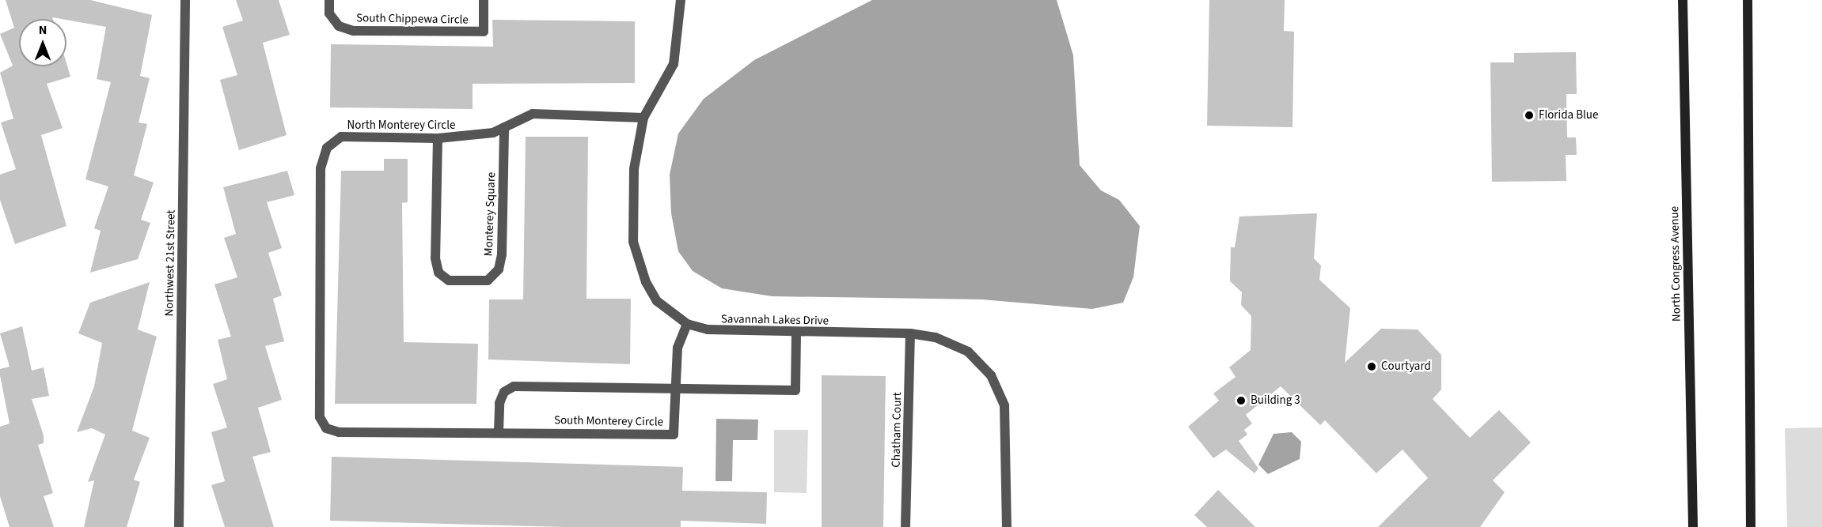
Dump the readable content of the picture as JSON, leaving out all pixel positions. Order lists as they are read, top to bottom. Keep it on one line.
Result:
{"streets":{"main road":["North Congress Avenue"],"street":["South Chippewa Circle","North Monterey Circle","Monterey Square","Northwest 21st Street","Savannah Lakes Drive","South Monterey Circle","Chatham Court"]},"crossings":[["North Monterey Circle","Monterey Square"],["North Monterey Circle","Savannah Lakes Drive"],["North Monterey Circle","South Monterey Circle"],["Savannah Lakes Drive","South Monterey Circle"],["Savannah Lakes Drive","Chatham Court"]],"places":["Florida Blue","Courtyard","Building 3"],"north":"top"}
